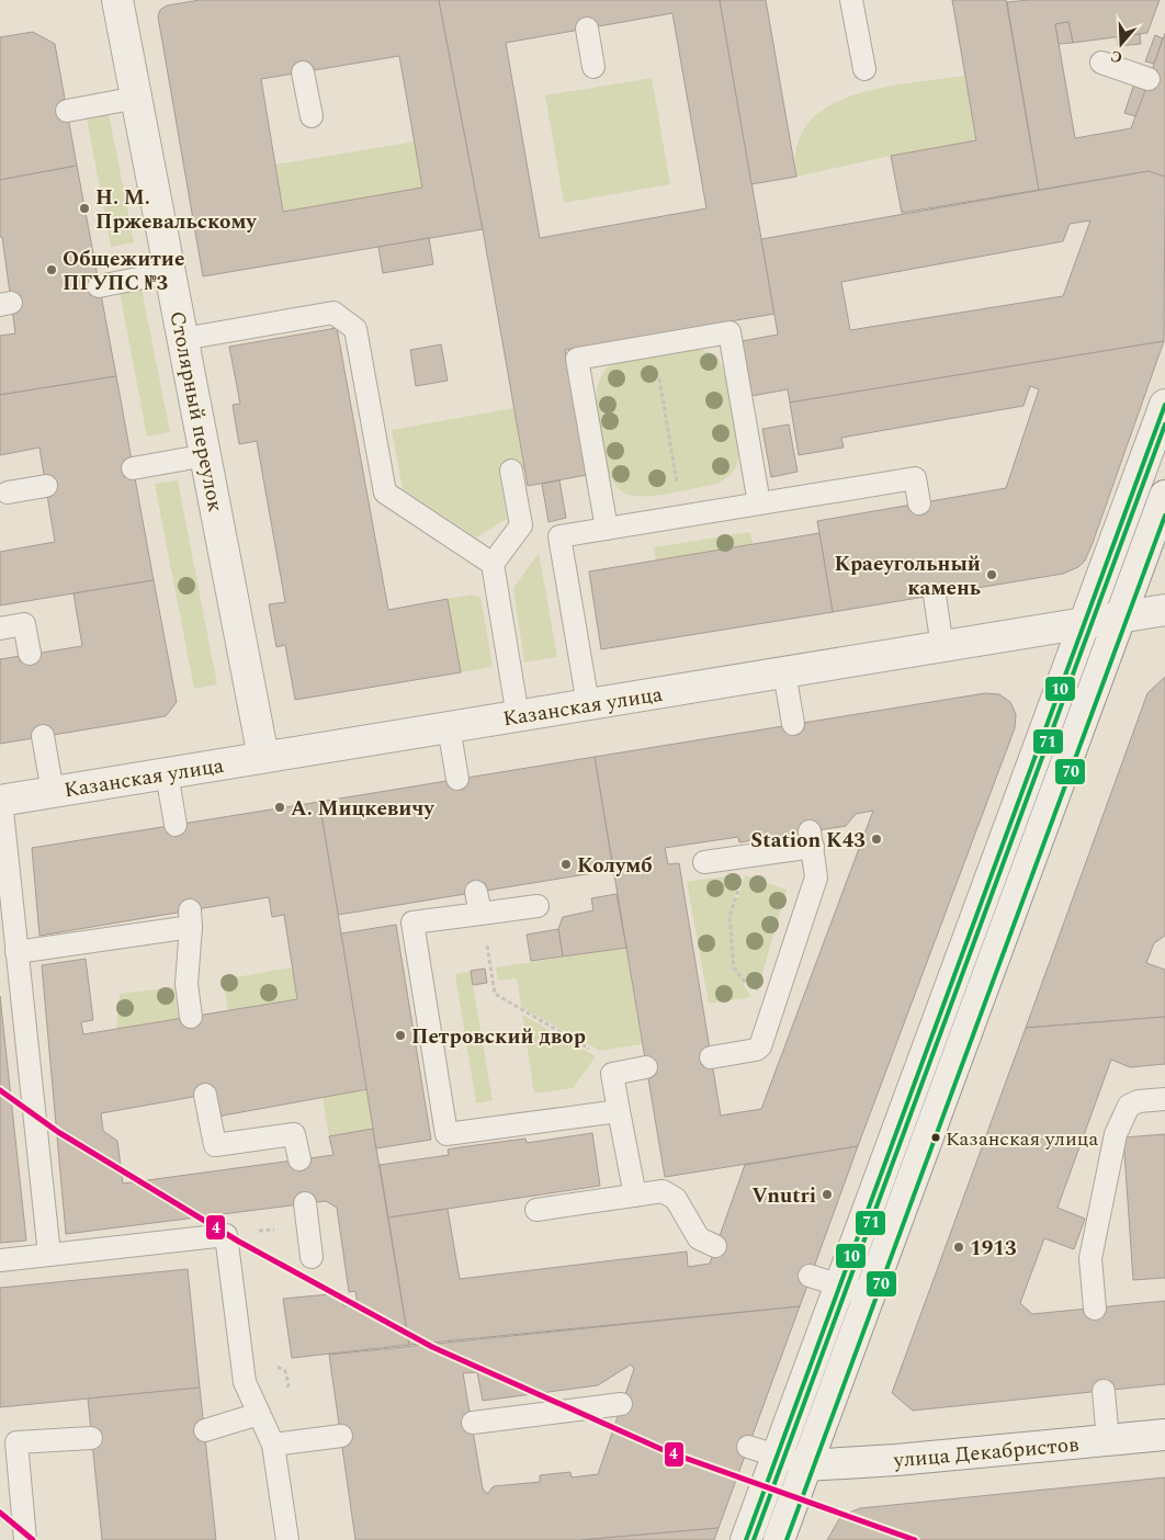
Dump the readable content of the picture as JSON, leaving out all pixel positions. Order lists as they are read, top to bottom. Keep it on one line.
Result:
{"streets":{"street":["Столярный переулок","Казанская улица","улица Декабристов"]},"crossings":[["Столярный переулок","Казанская улица"]],"places":["Н. М. Пржевальскому","Общежитие ПГУПС №3","Краеугольный камень","А. Мицкевичу","Station K43","Колумб","Петровский двор","Казанская улица","Vnutri","1913"],"lines":["transit line 10","transit line 71","transit line 70","transit line 4"],"north":"bottom"}
